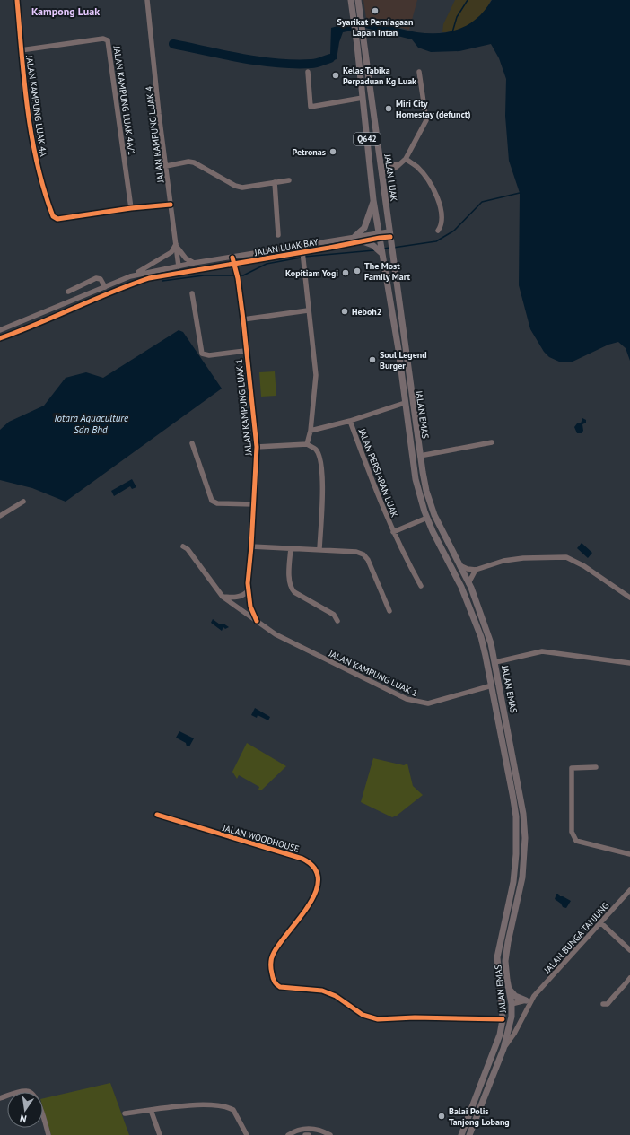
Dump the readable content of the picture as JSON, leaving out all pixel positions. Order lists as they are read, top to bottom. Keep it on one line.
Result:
{"streets":{"main road":["Q642","JALAN LUAK","JALAN EMAS"],"street":["JALAN KAMPUNG LUAK 4A/1","JALAN KAMPUNG LUAK 4A","JALAN KAMPUNG LUAK 4","JALAN LUAK BAY","JALAN KAMPUNG LUAK 1","JALAN PERSIARAN LUAK","JALAN WOODHOUSE","JALAN BUNGA TANJUNG"]},"crossings":[["JALAN KAMPUNG LUAK 4A/1","JALAN KAMPUNG LUAK 4A"],["JALAN KAMPUNG LUAK 4A","JALAN KAMPUNG LUAK 4"],["JALAN KAMPUNG LUAK 4","JALAN LUAK BAY"],["JALAN LUAK","JALAN LUAK BAY"],["JALAN LUAK","JALAN EMAS"],["JALAN LUAK BAY","JALAN KAMPUNG LUAK 1"],["JALAN KAMPUNG LUAK 1","JALAN EMAS"],["JALAN EMAS","JALAN PERSIARAN LUAK"],["JALAN EMAS","JALAN WOODHOUSE"]],"districts":["Kampong Luak"],"water":["Totara Aquaculture Sdn Bhd"],"places":["Syarikat Perniagaan Lapan Intan","Kelas Tabika Perpaduan Kg Luak","Miri City Homestay (defunct)","Petronas","The Most Family Mart","Kopitiam Yogi","Heboh2","Soul Legend Burger","Balai Polis Tanjong Lobang"],"north":"bottom"}
